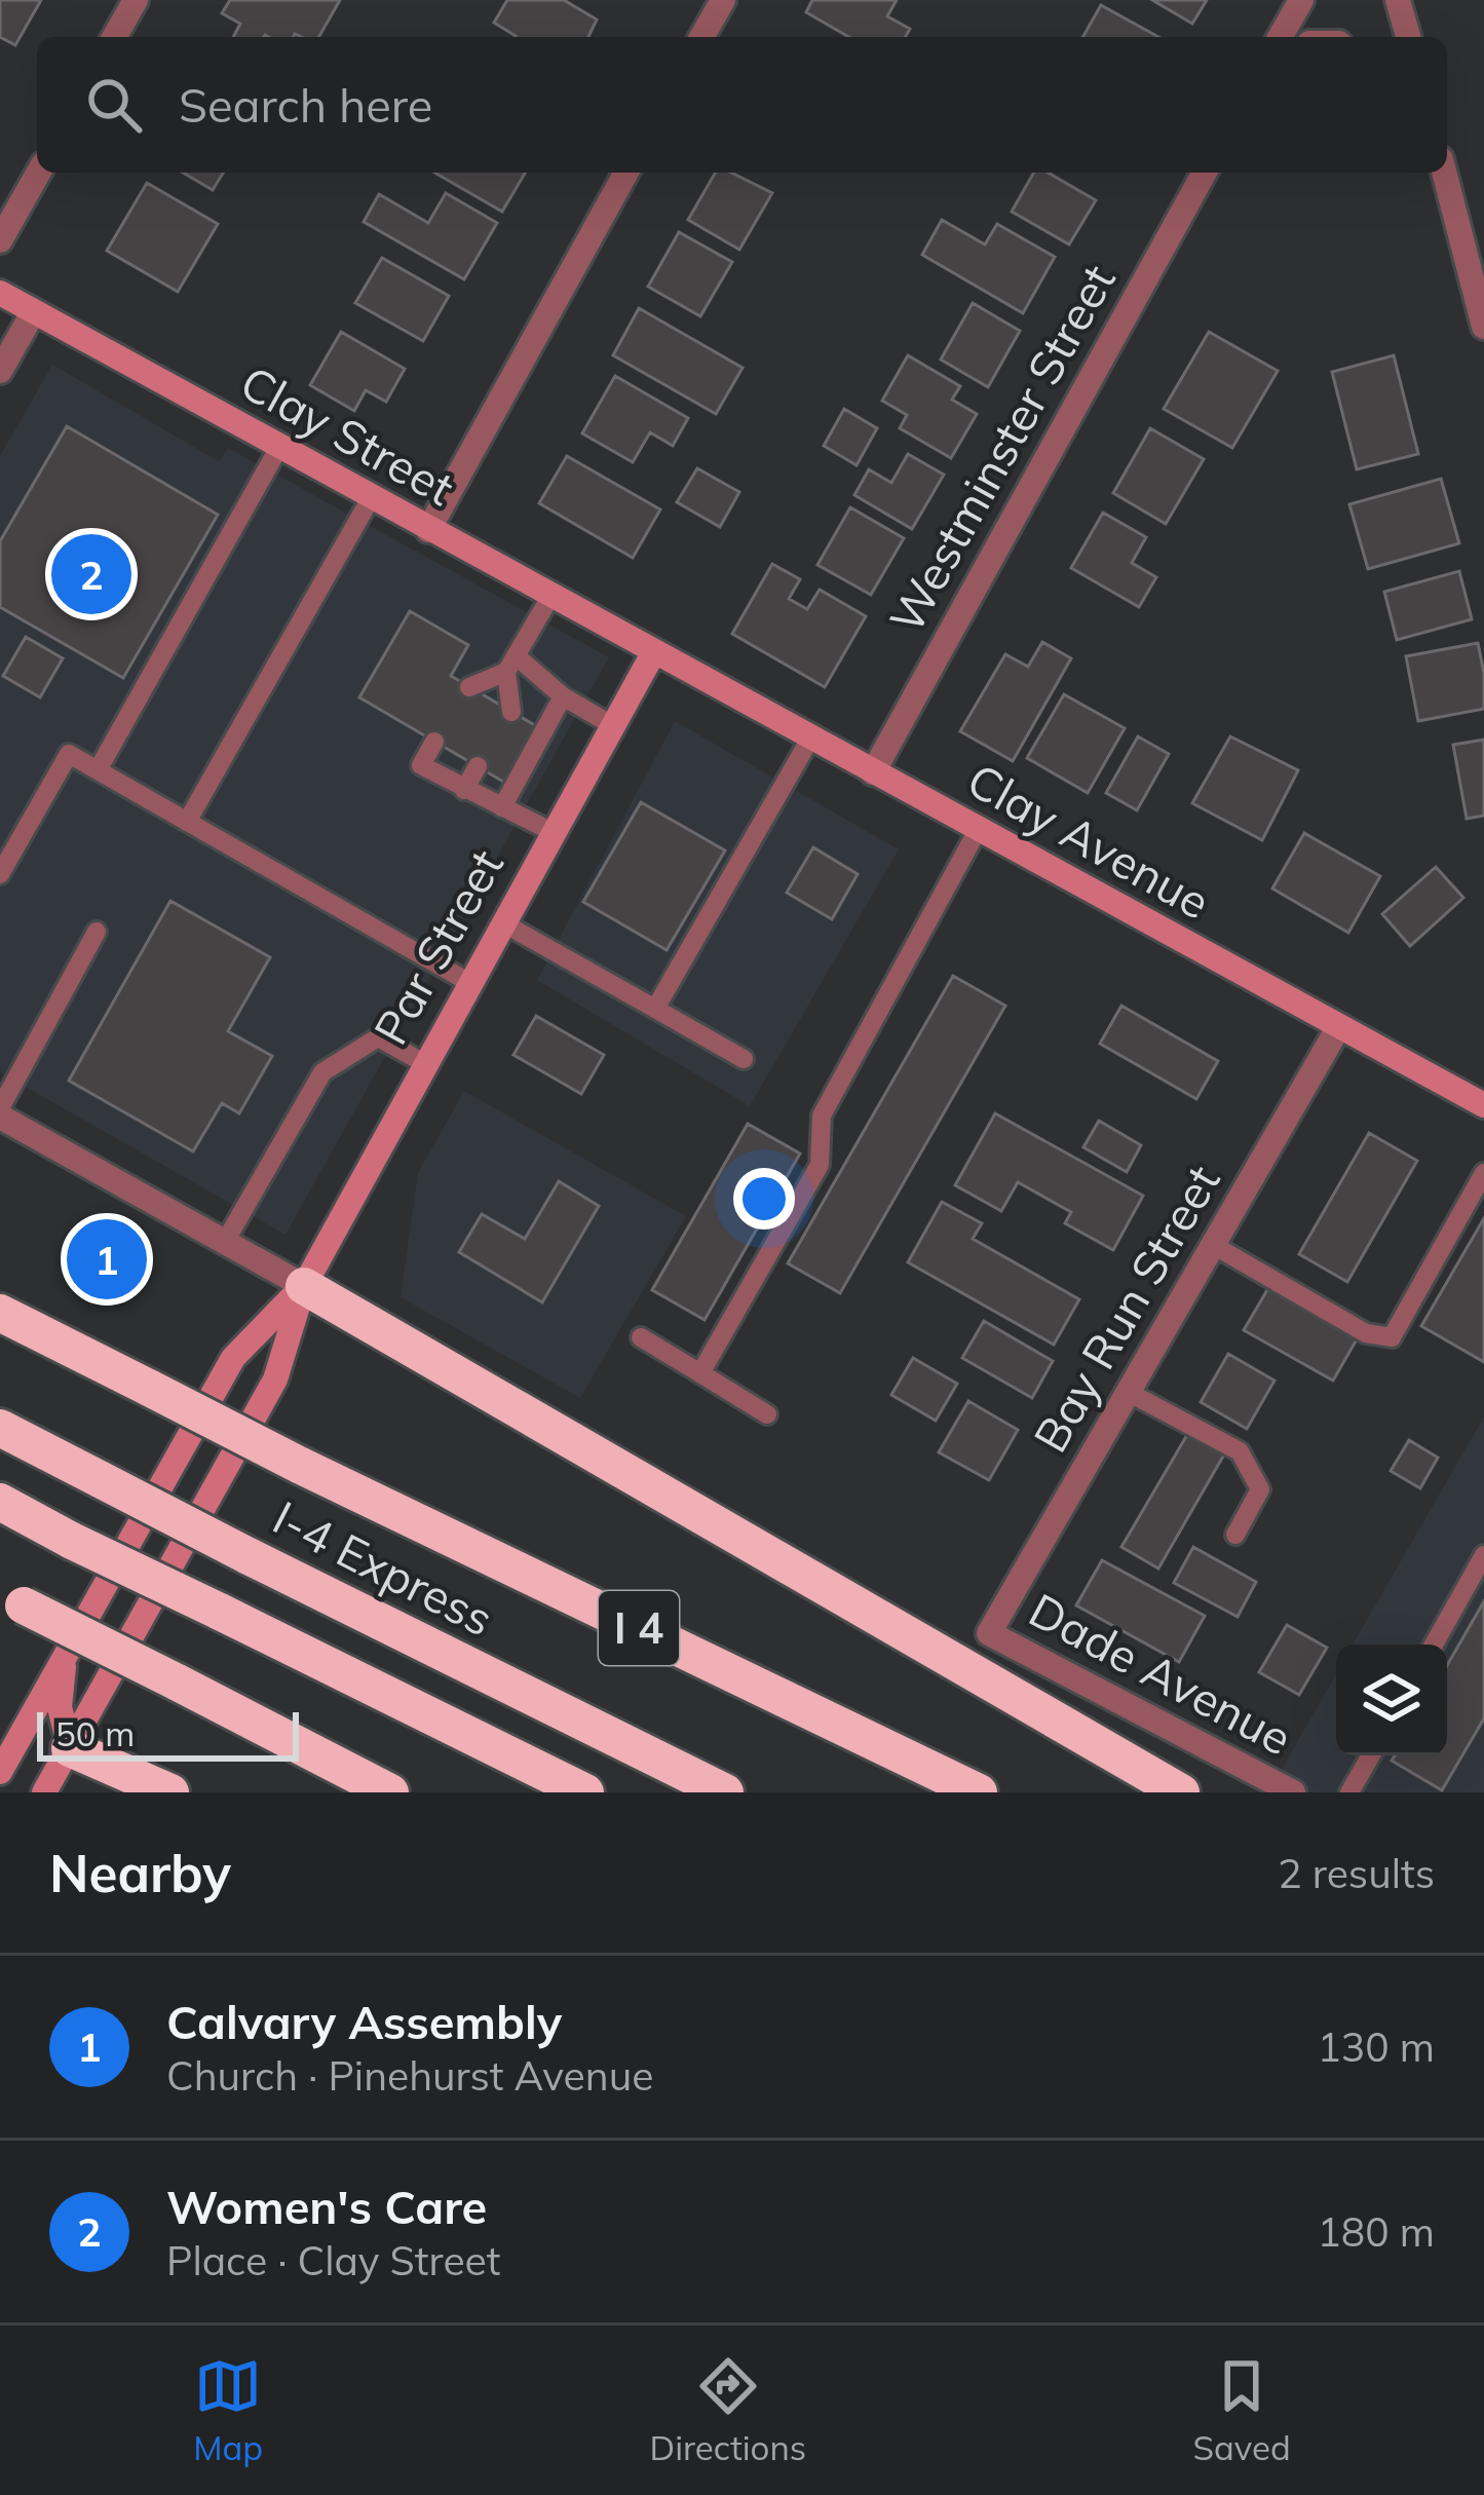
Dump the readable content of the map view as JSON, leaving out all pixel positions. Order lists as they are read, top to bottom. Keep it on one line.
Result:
{"streets":{"highway":["I-4 Express","I 4"],"street":["Clay Street","Westminster Street","Clay Avenue","Par Street","Bay Run Street","Dade Avenue"]},"crossings":[["Clay Street","Clay Avenue"],["Clay Street","Par Street"],["Westminster Street","Clay Avenue"],["Clay Avenue","Par Street"],["Clay Avenue","Bay Run Street"],["Bay Run Street","Dade Avenue"]],"scale_bar":"50 m","page":{"search":"Search here","pins":["2","1"],"scale":"50 m","heading":["Nearby","2 results"],"list":[{"mark":"1","name":"Calvary Assembly","note":"Church · Pinehurst Avenue","value":"130 m"},{"mark":"2","name":"Women's Care","note":"Place · Clay Street","value":"180 m"}],"nav":["Map","Directions","Saved"]}}
